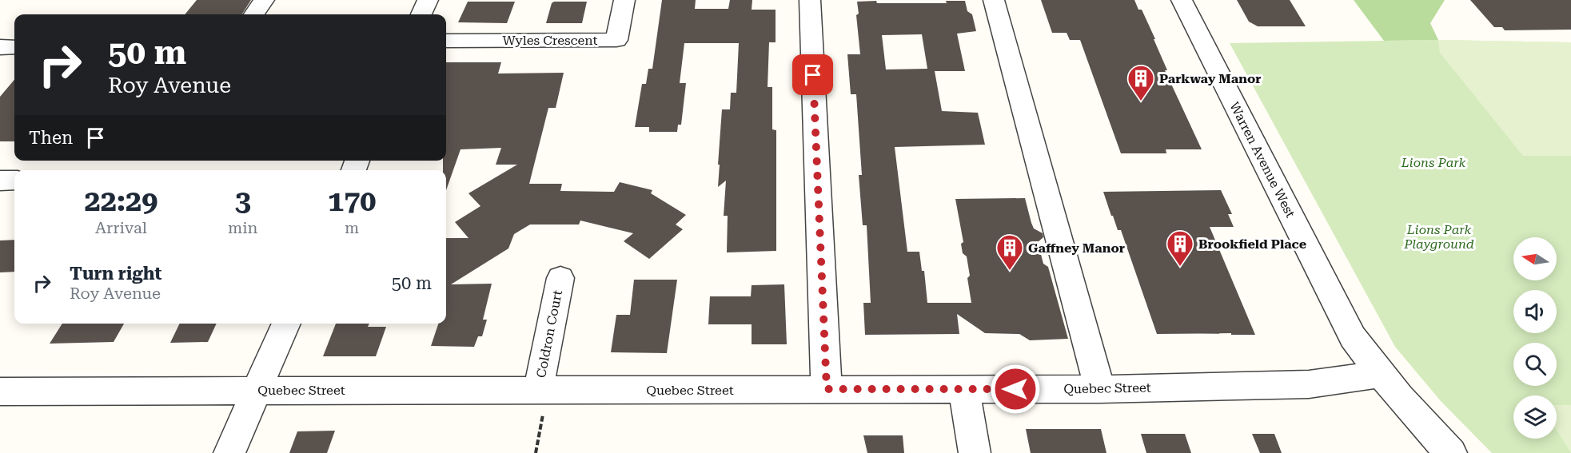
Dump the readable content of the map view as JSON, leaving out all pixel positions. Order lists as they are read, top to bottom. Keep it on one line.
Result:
{"streets":{"street":["Wyles Crescent","Warren Avenue West","Coldron Court","Quebec Street"]},"crossings":[["Warren Avenue West","Quebec Street"],["Coldron Court","Quebec Street"]],"parks":["Lions Park","Lions Park Playground"],"places":{"building":["Parkway Manor","Brookfield Place","Gaffney Manor"]},"north":"left","page":{"turn":["50 m","Roy Avenue"],"then":"Then","eta":["22:29","Arrival","3","min","170","m"],"list":[{"name":"Turn right","note":"Roy Avenue","value":"50 m"}]}}
